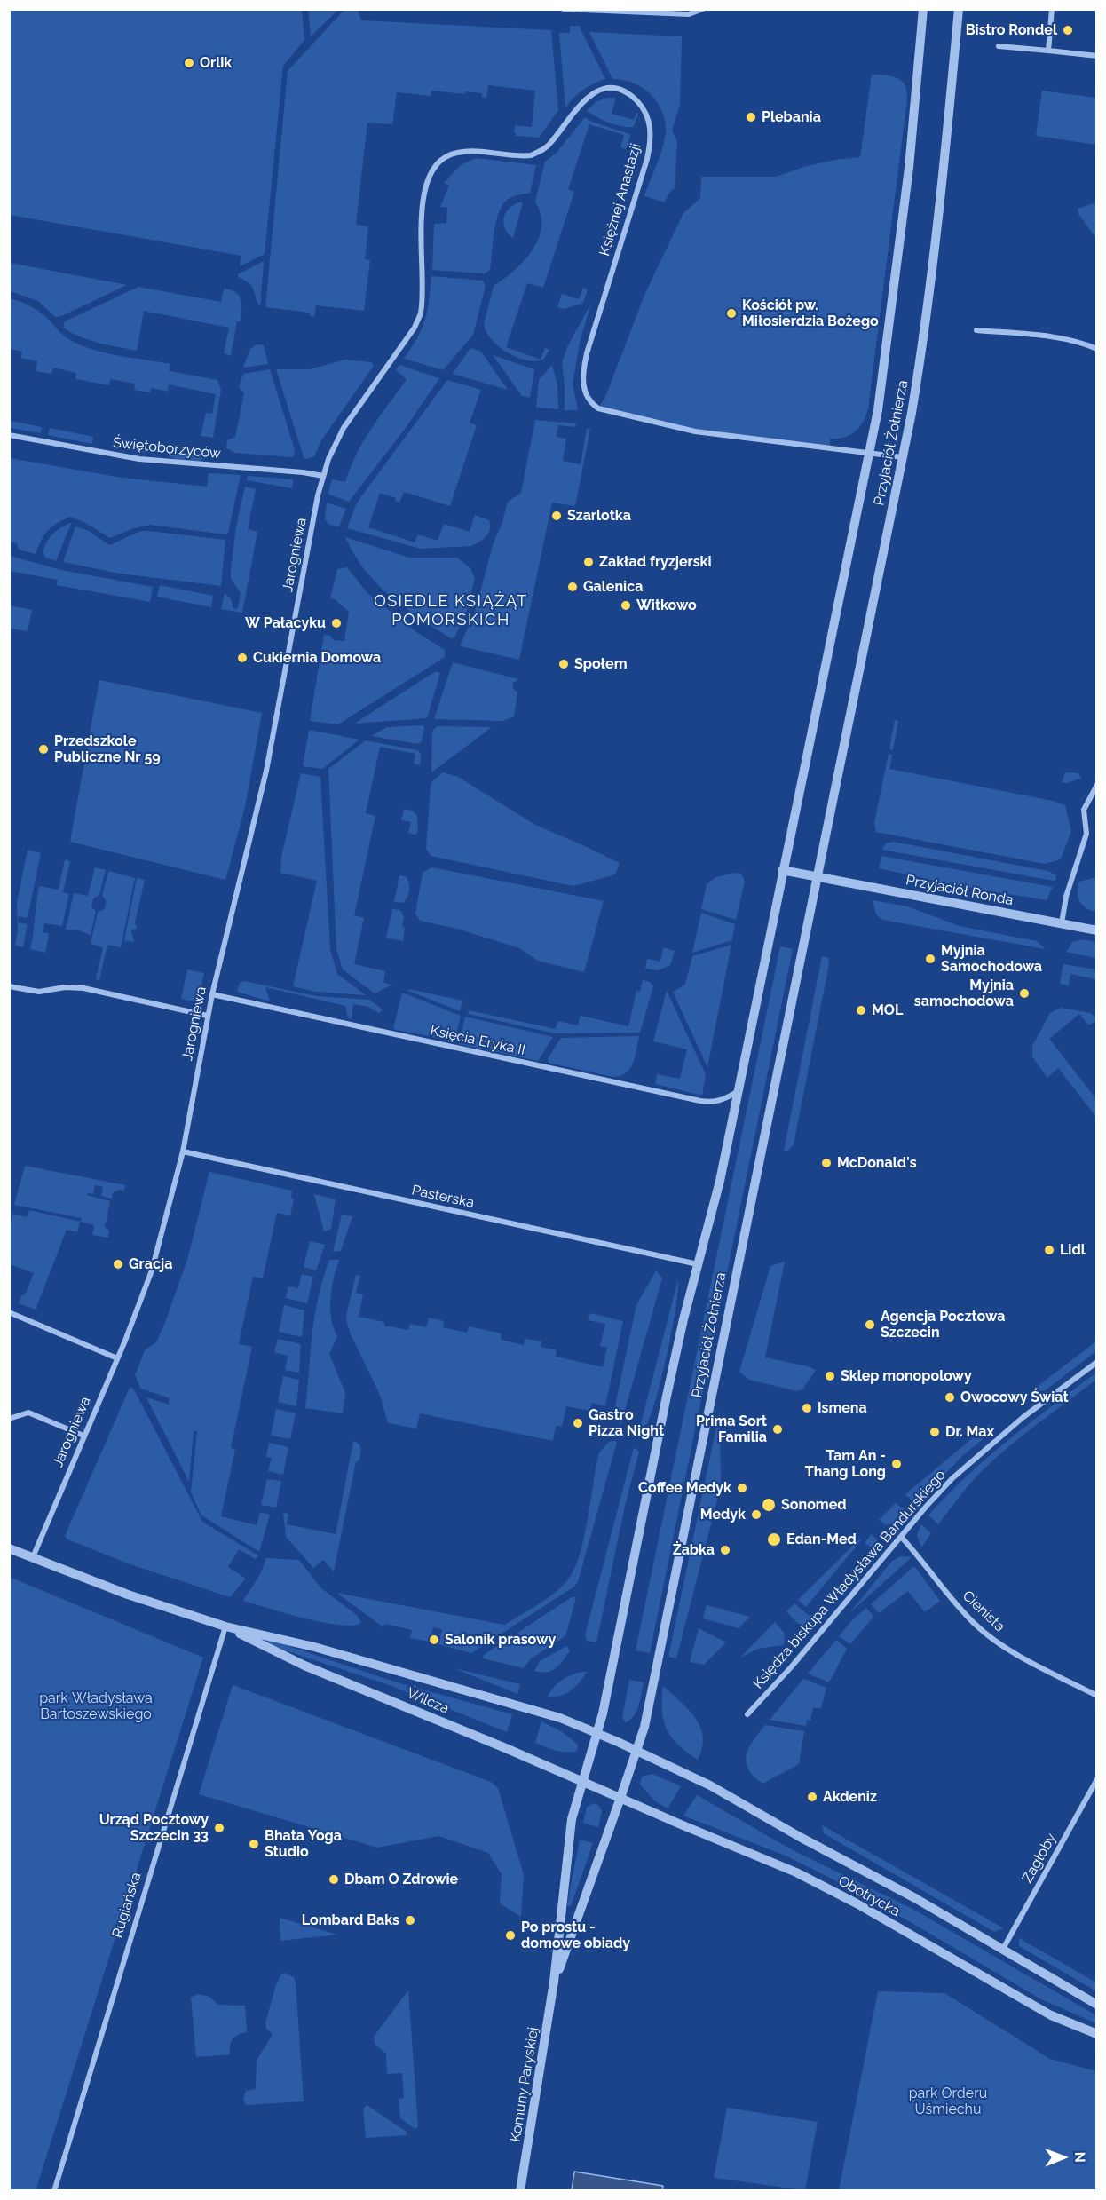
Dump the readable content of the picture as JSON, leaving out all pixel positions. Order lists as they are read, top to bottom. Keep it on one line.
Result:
{"streets":{"street":["Księżnej Anastazji","Przyjaciół Żołnierza","Świętoborzyców","Jarogniewa","Przyjaciół Ronda","Księcia Eryka II","Pasterska","Księdza biskupa Władysława Bandurskiego","Cienista","Wilcza","Zagłoby","Obotrycka","Rugiańska","Komuny Paryskiej"]},"crossings":[["Księżnej Anastazji","Przyjaciół Żołnierza"],["Księżnej Anastazji","Świętoborzyców"],["Księżnej Anastazji","Jarogniewa"],["Przyjaciół Żołnierza","Przyjaciół Ronda"],["Przyjaciół Żołnierza","Księcia Eryka II"],["Przyjaciół Żołnierza","Pasterska"],["Przyjaciół Żołnierza","Wilcza"],["Przyjaciół Żołnierza","Obotrycka"],["Przyjaciół Żołnierza","Komuny Paryskiej"],["Świętoborzyców","Jarogniewa"],["Jarogniewa","Księcia Eryka II"],["Jarogniewa","Pasterska"],["Jarogniewa","Wilcza"],["Księdza biskupa Władysława Bandurskiego","Cienista"],["Wilcza","Obotrycka"],["Wilcza","Rugiańska"],["Wilcza","Komuny Paryskiej"],["Zagłoby","Obotrycka"],["Obotrycka","Komuny Paryskiej"]],"districts":["OSIEDLE KSIĄŻĄT POMORSKICH"],"parks":["park Władysława Bartoszewskiego","park Orderu Uśmiechu"],"places":["Bistro Rondel","Orlik","Plebania","Kościół pw. Miłosierdzia Bożego","Szarlotka","Zakład fryzjerski","Galenica","Witkowo","W Pałacyku","Cukiernia Domowa","Społem","Przedszkole Publiczne Nr 59","Myjnia Samochodowa","Myjnia samochodowa","MOL","McDonald's","Lidl","Gracja","Agencja Pocztowa Szczecin","Sklep monopolowy","Owocowy Świat","Ismena","Gastro Pizza Night","Prima Sort Familia","Dr. Max","Tam An - Thang Long","Coffee Medyk","Sonomed","Medyk","Edan-Med","Żabka","Salonik prasowy","Akdeniz","Urząd Pocztowy Szczecin 33","Bhata Yoga Studio","Dbam O Zdrowie","Lombard Baks","Po prostu - domowe obiady"],"north":"right"}
